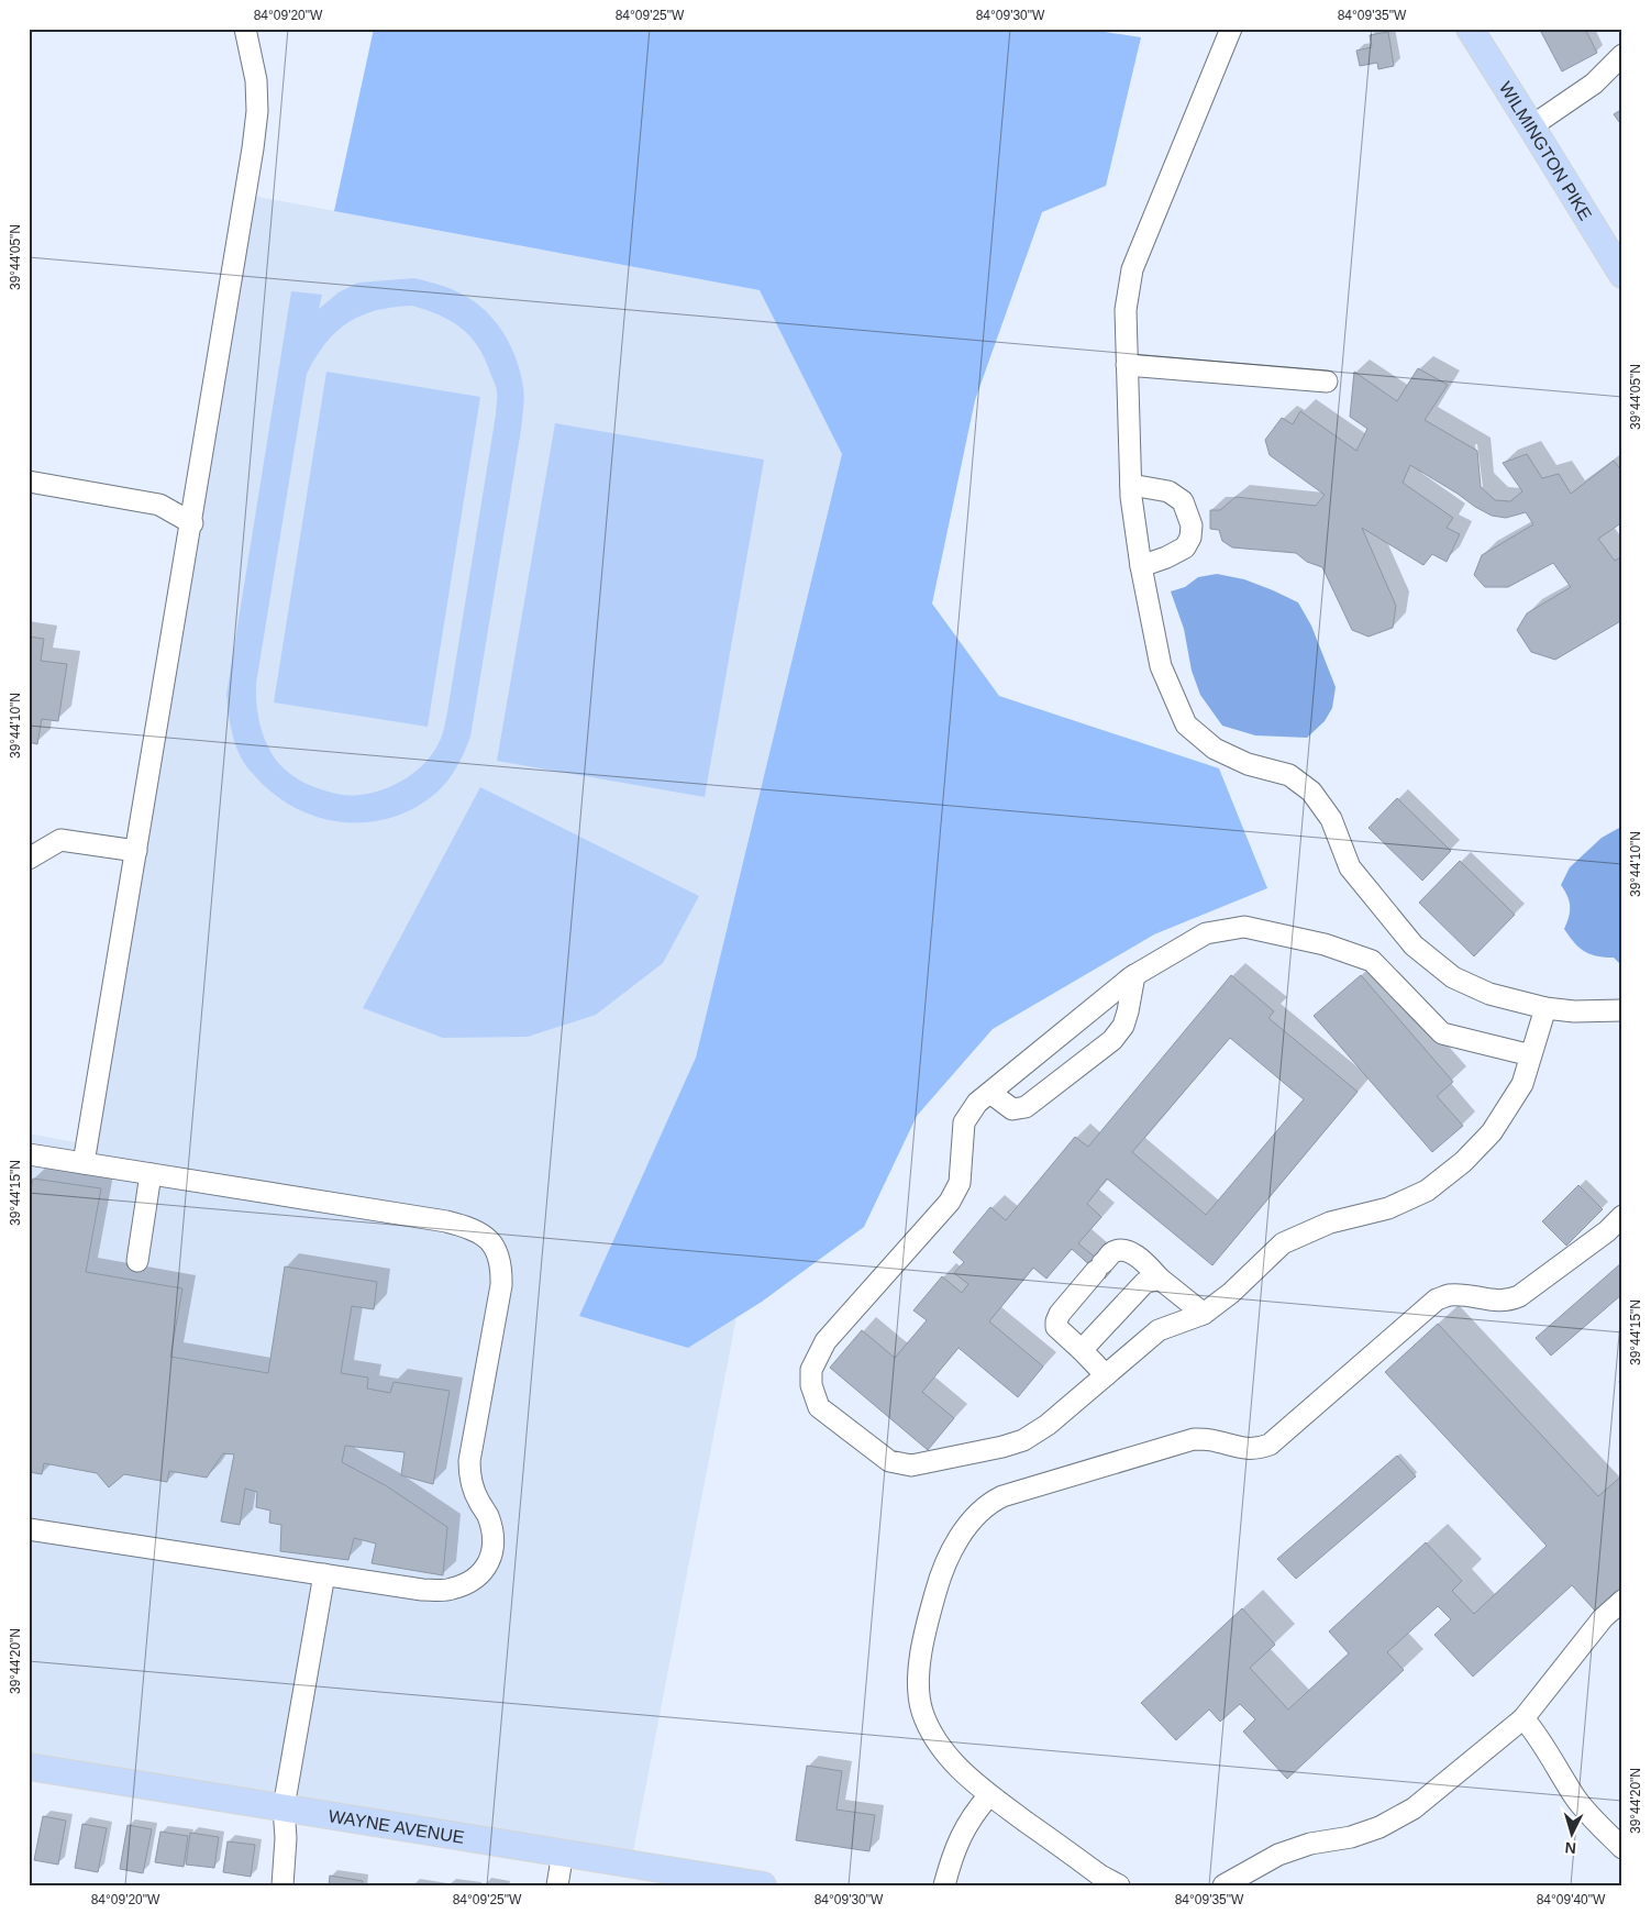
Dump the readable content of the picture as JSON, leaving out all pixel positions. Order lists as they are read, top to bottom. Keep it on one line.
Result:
{"streets":{"main road":["WILMINGTON PIKE","WAYNE AVENUE"]},"north":"bottom","coordinates":["84°09'20\"W","84°09'25\"W","84°09'30\"W","84°09'35\"W","39°44'05\"N","39°44'10\"N","39°44'15\"N","39°44'20\"N","84°09'40\"W"]}
